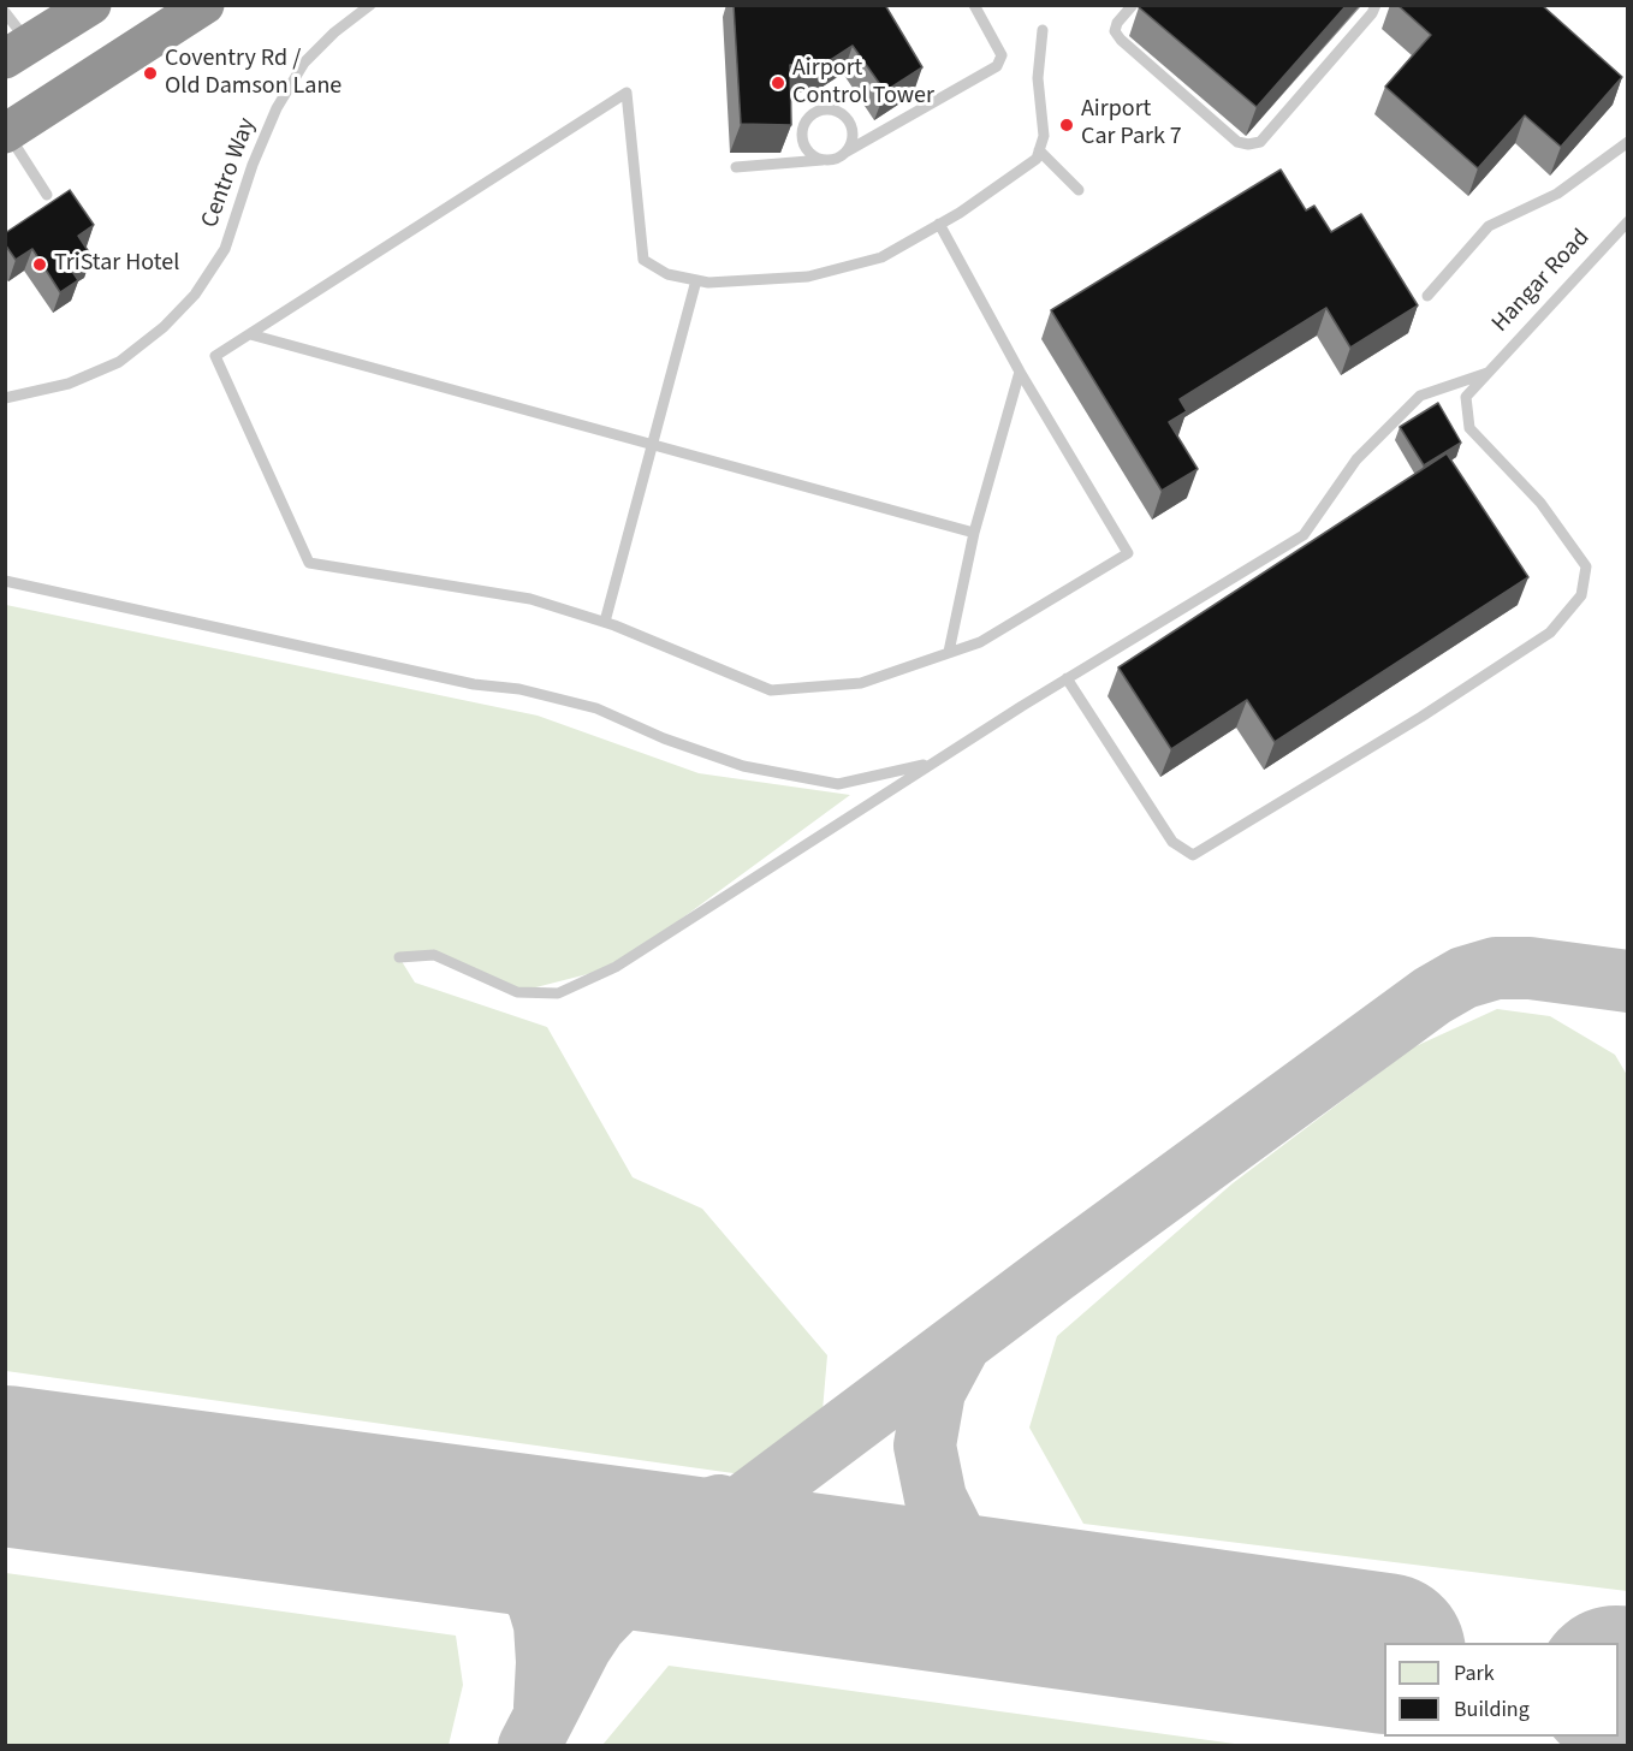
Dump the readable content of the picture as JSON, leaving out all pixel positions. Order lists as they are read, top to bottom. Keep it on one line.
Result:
{"streets":{"lane":["Centro Way","Hangar Road"]},"places":["Coventry Rd / Old Damson Lane","Airport Control Tower","Airport Car Park 7","TriStar Hotel"],"legend":["Park","Building"]}
